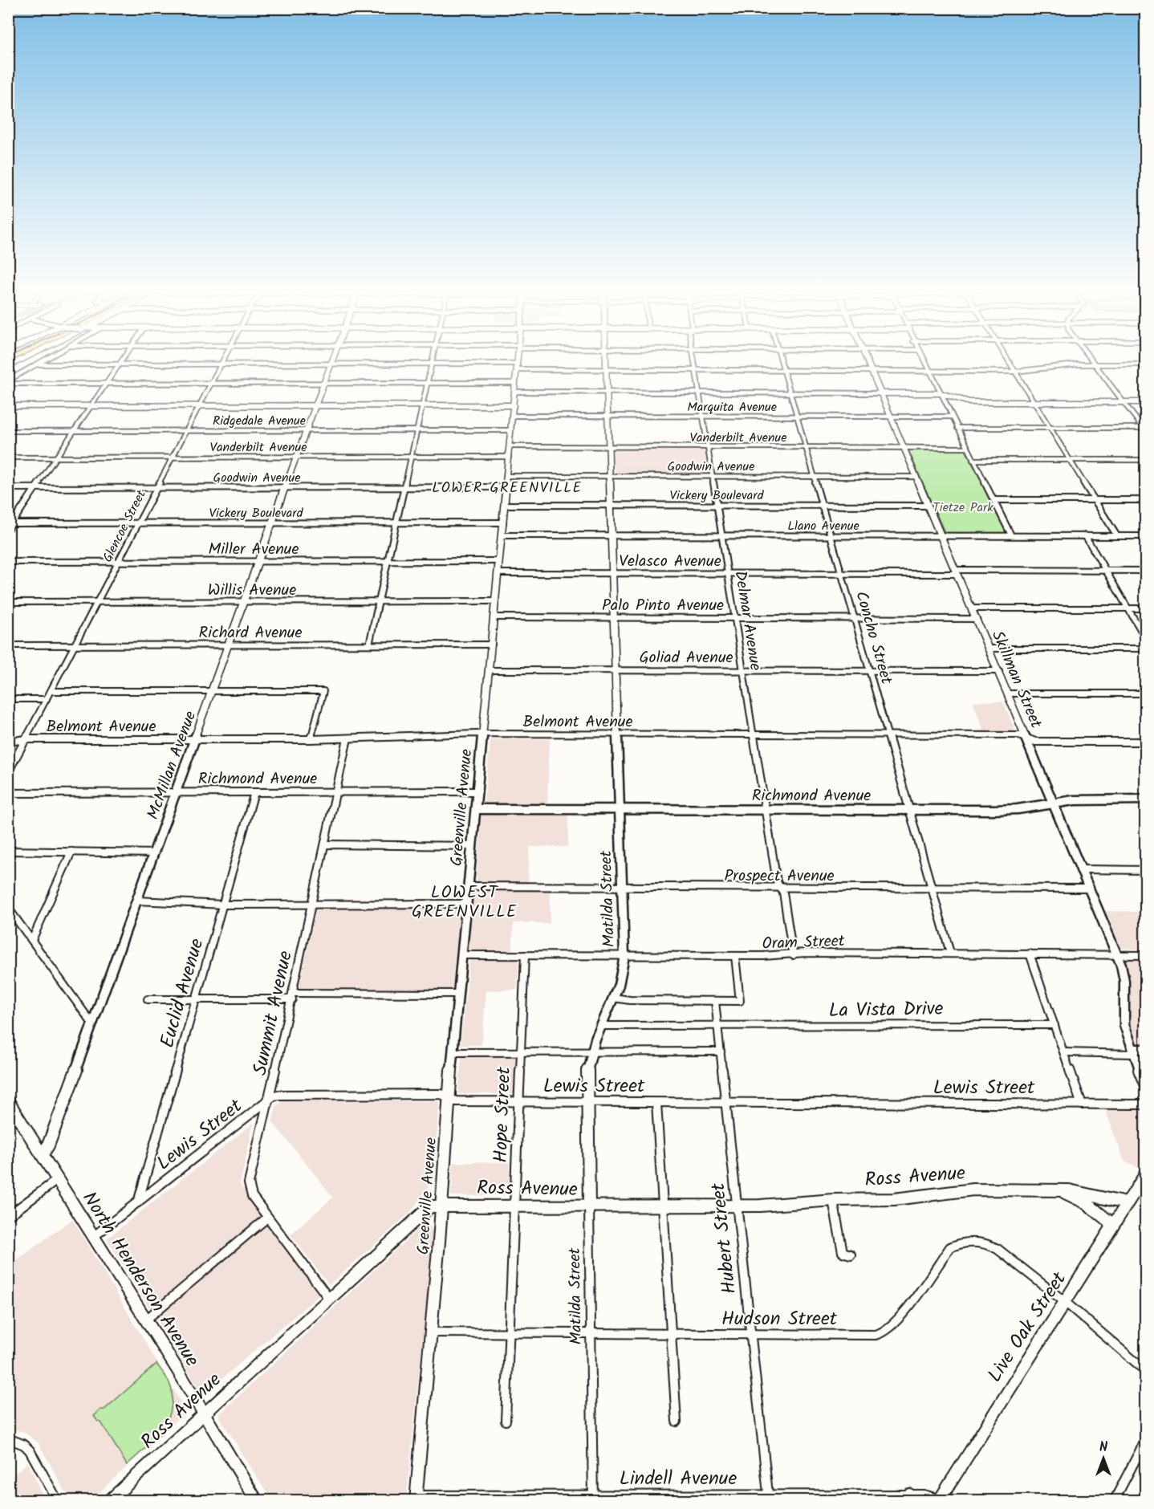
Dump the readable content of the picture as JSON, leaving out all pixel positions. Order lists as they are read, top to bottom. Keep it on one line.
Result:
{"streets":{"street":["Marquita Avenue","Ridgedale Avenue","Vanderbilt Avenue","Goodwin Avenue","Vickery Boulevard","Llano Avenue","Glencoe Street","Miller Avenue","Velasco Avenue","Willis Avenue","Palo Pinto Avenue","Delmar Avenue","Richard Avenue","Concho Street","Goliad Avenue","Skillman Street","Belmont Avenue","McMillan Avenue","Richmond Avenue","Greenville Avenue","Prospect Avenue","Matilda Street","Oram Street","Euclid Avenue","La Vista Drive","Summit Avenue","Lewis Street","Hope Street","Ross Avenue","Hubert Street","North Henderson Avenue","Hudson Street","Live Oak Street","Lindell Avenue"]},"crossings":[["Marquita Avenue","Delmar Avenue"],["Marquita Avenue","Concho Street"],["Marquita Avenue","Skillman Street"],["Marquita Avenue","Greenville Avenue"],["Marquita Avenue","Matilda Street"],["Ridgedale Avenue","Glencoe Street"],["Ridgedale Avenue","McMillan Avenue"],["Ridgedale Avenue","Greenville Avenue"],["Vanderbilt Avenue","Glencoe Street"],["Vanderbilt Avenue","Delmar Avenue"],["Vanderbilt Avenue","Concho Street"],["Vanderbilt Avenue","Skillman Street"],["Vanderbilt Avenue","McMillan Avenue"],["Vanderbilt Avenue","Greenville Avenue"],["Vanderbilt Avenue","Matilda Street"],["Goodwin Avenue","Glencoe Street"],["Goodwin Avenue","Delmar Avenue"],["Goodwin Avenue","Concho Street"],["Goodwin Avenue","Skillman Street"],["Goodwin Avenue","McMillan Avenue"],["Goodwin Avenue","Greenville Avenue"],["Goodwin Avenue","Matilda Street"],["Vickery Boulevard","Glencoe Street"],["Vickery Boulevard","Delmar Avenue"],["Vickery Boulevard","Concho Street"],["Vickery Boulevard","Skillman Street"],["Vickery Boulevard","McMillan Avenue"],["Vickery Boulevard","Greenville Avenue"],["Vickery Boulevard","Matilda Street"],["Llano Avenue","Delmar Avenue"],["Llano Avenue","Concho Street"],["Llano Avenue","Skillman Street"],["Llano Avenue","Greenville Avenue"],["Llano Avenue","Matilda Street"],["Glencoe Street","Miller Avenue"],["Glencoe Street","Willis Avenue"],["Glencoe Street","Richard Avenue"],["Glencoe Street","Belmont Avenue"],["Miller Avenue","McMillan Avenue"],["Miller Avenue","Greenville Avenue"],["Velasco Avenue","Delmar Avenue"],["Velasco Avenue","Concho Street"],["Velasco Avenue","Skillman Street"],["Velasco Avenue","Greenville Avenue"],["Velasco Avenue","Matilda Street"],["Willis Avenue","McMillan Avenue"],["Willis Avenue","Greenville Avenue"],["Palo Pinto Avenue","Delmar Avenue"],["Palo Pinto Avenue","Concho Street"],["Palo Pinto Avenue","Skillman Street"],["Palo Pinto Avenue","Greenville Avenue"],["Palo Pinto Avenue","Matilda Street"],["Delmar Avenue","Goliad Avenue"],["Delmar Avenue","Belmont Avenue"],["Delmar Avenue","Richmond Avenue"],["Delmar Avenue","Prospect Avenue"],["Delmar Avenue","Oram Street"],["Richard Avenue","McMillan Avenue"],["Richard Avenue","Greenville Avenue"],["Concho Street","Goliad Avenue"],["Concho Street","Belmont Avenue"],["Concho Street","Richmond Avenue"],["Concho Street","Prospect Avenue"],["Concho Street","Oram Street"],["Goliad Avenue","Skillman Street"],["Goliad Avenue","Greenville Avenue"],["Goliad Avenue","Matilda Street"],["Skillman Street","Belmont Avenue"],["Skillman Street","Richmond Avenue"],["Skillman Street","Prospect Avenue"],["Skillman Street","Oram Street"],["Belmont Avenue","McMillan Avenue"],["Belmont Avenue","Greenville Avenue"],["Belmont Avenue","Matilda Street"],["Belmont Avenue","Summit Avenue"],["McMillan Avenue","Richmond Avenue"],["McMillan Avenue","North Henderson Avenue"],["Richmond Avenue","Greenville Avenue"],["Richmond Avenue","Matilda Street"],["Richmond Avenue","Euclid Avenue"],["Richmond Avenue","Summit Avenue"],["Greenville Avenue","Prospect Avenue"],["Greenville Avenue","Oram Street"],["Greenville Avenue","Lewis Street"],["Greenville Avenue","Ross Avenue"],["Greenville Avenue","Hudson Street"],["Greenville Avenue","Lindell Avenue"],["Prospect Avenue","Matilda Street"],["Matilda Street","Oram Street"],["Matilda Street","La Vista Drive"],["Matilda Street","Lewis Street"],["Matilda Street","Ross Avenue"],["Matilda Street","Hudson Street"],["Matilda Street","Lindell Avenue"],["Oram Street","Hope Street"],["Euclid Avenue","Lewis Street"],["La Vista Drive","Hubert Street"],["Summit Avenue","Lewis Street"],["Summit Avenue","Ross Avenue"],["Lewis Street","Hope Street"],["Lewis Street","Hubert Street"],["Lewis Street","North Henderson Avenue"],["Hope Street","Ross Avenue"],["Hope Street","Hudson Street"],["Ross Avenue","Hubert Street"],["Ross Avenue","North Henderson Avenue"],["Ross Avenue","Live Oak Street"],["Hubert Street","Hudson Street"],["Hubert Street","Lindell Avenue"],["Hudson Street","Live Oak Street"],["Live Oak Street","Lindell Avenue"]],"districts":["LOWER GREENVILLE","LOWEST GREENVILLE"],"parks":["Tietze Park"],"north":"top"}
